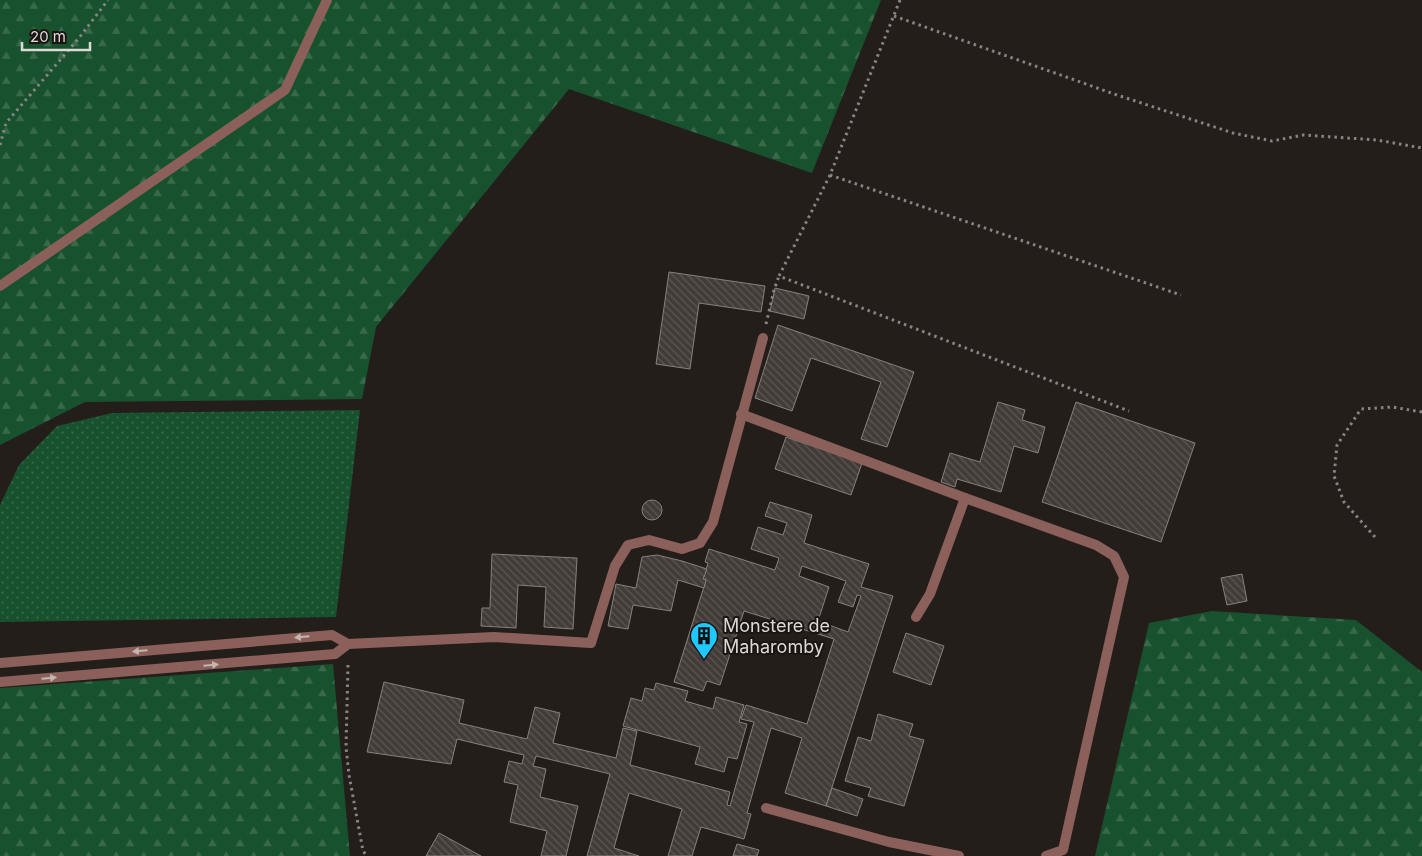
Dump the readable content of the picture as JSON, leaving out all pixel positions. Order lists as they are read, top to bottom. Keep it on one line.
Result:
{"places":{"building":["Monstere de Maharomby"]},"scale_bar":"20 m"}
